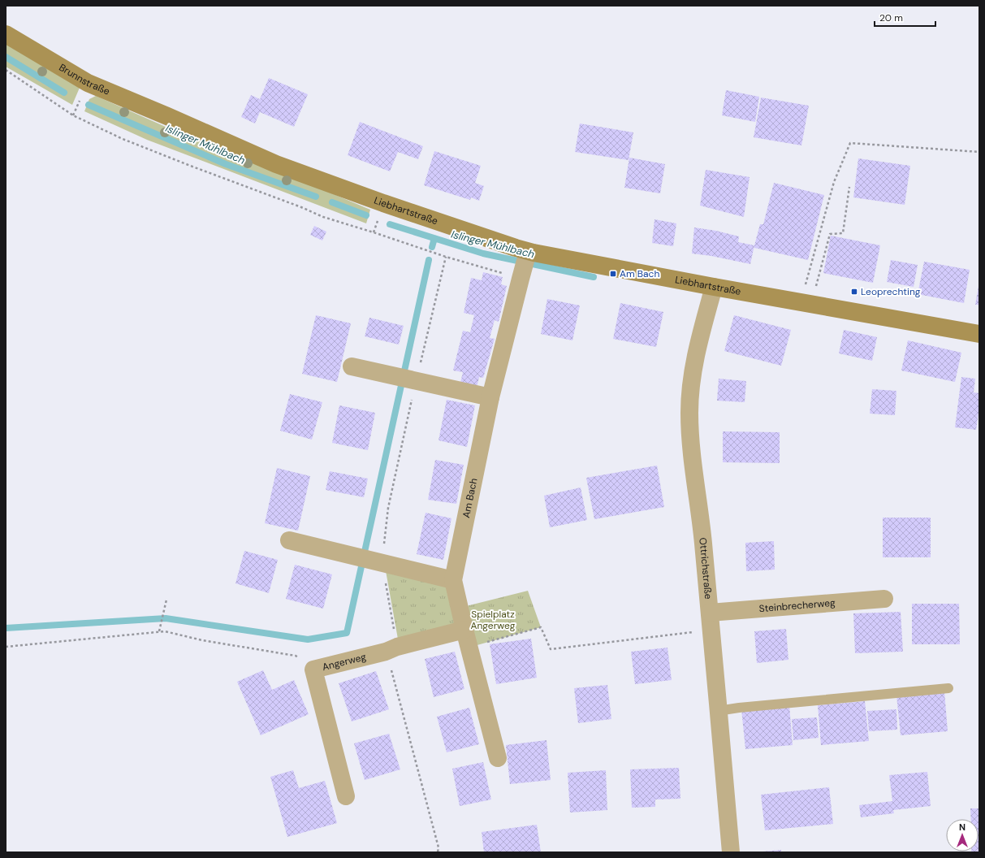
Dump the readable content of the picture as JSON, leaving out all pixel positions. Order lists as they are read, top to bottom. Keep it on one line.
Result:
{"streets":{"street":["Brunnstraße","Liebhartstraße","Am Bach","Ottrichstraße","Steinbrecherweg","Angerweg"]},"crossings":[["Brunnstraße","Liebhartstraße"],["Liebhartstraße","Am Bach"],["Liebhartstraße","Ottrichstraße"],["Am Bach","Angerweg"],["Ottrichstraße","Steinbrecherweg"]],"water":["Islinger Mühlbach"],"parks":["Spielplatz Angerweg"],"places":{"transit":["Am Bach","Leoprechting"]},"scale_bar":"20 m","north":"top"}
